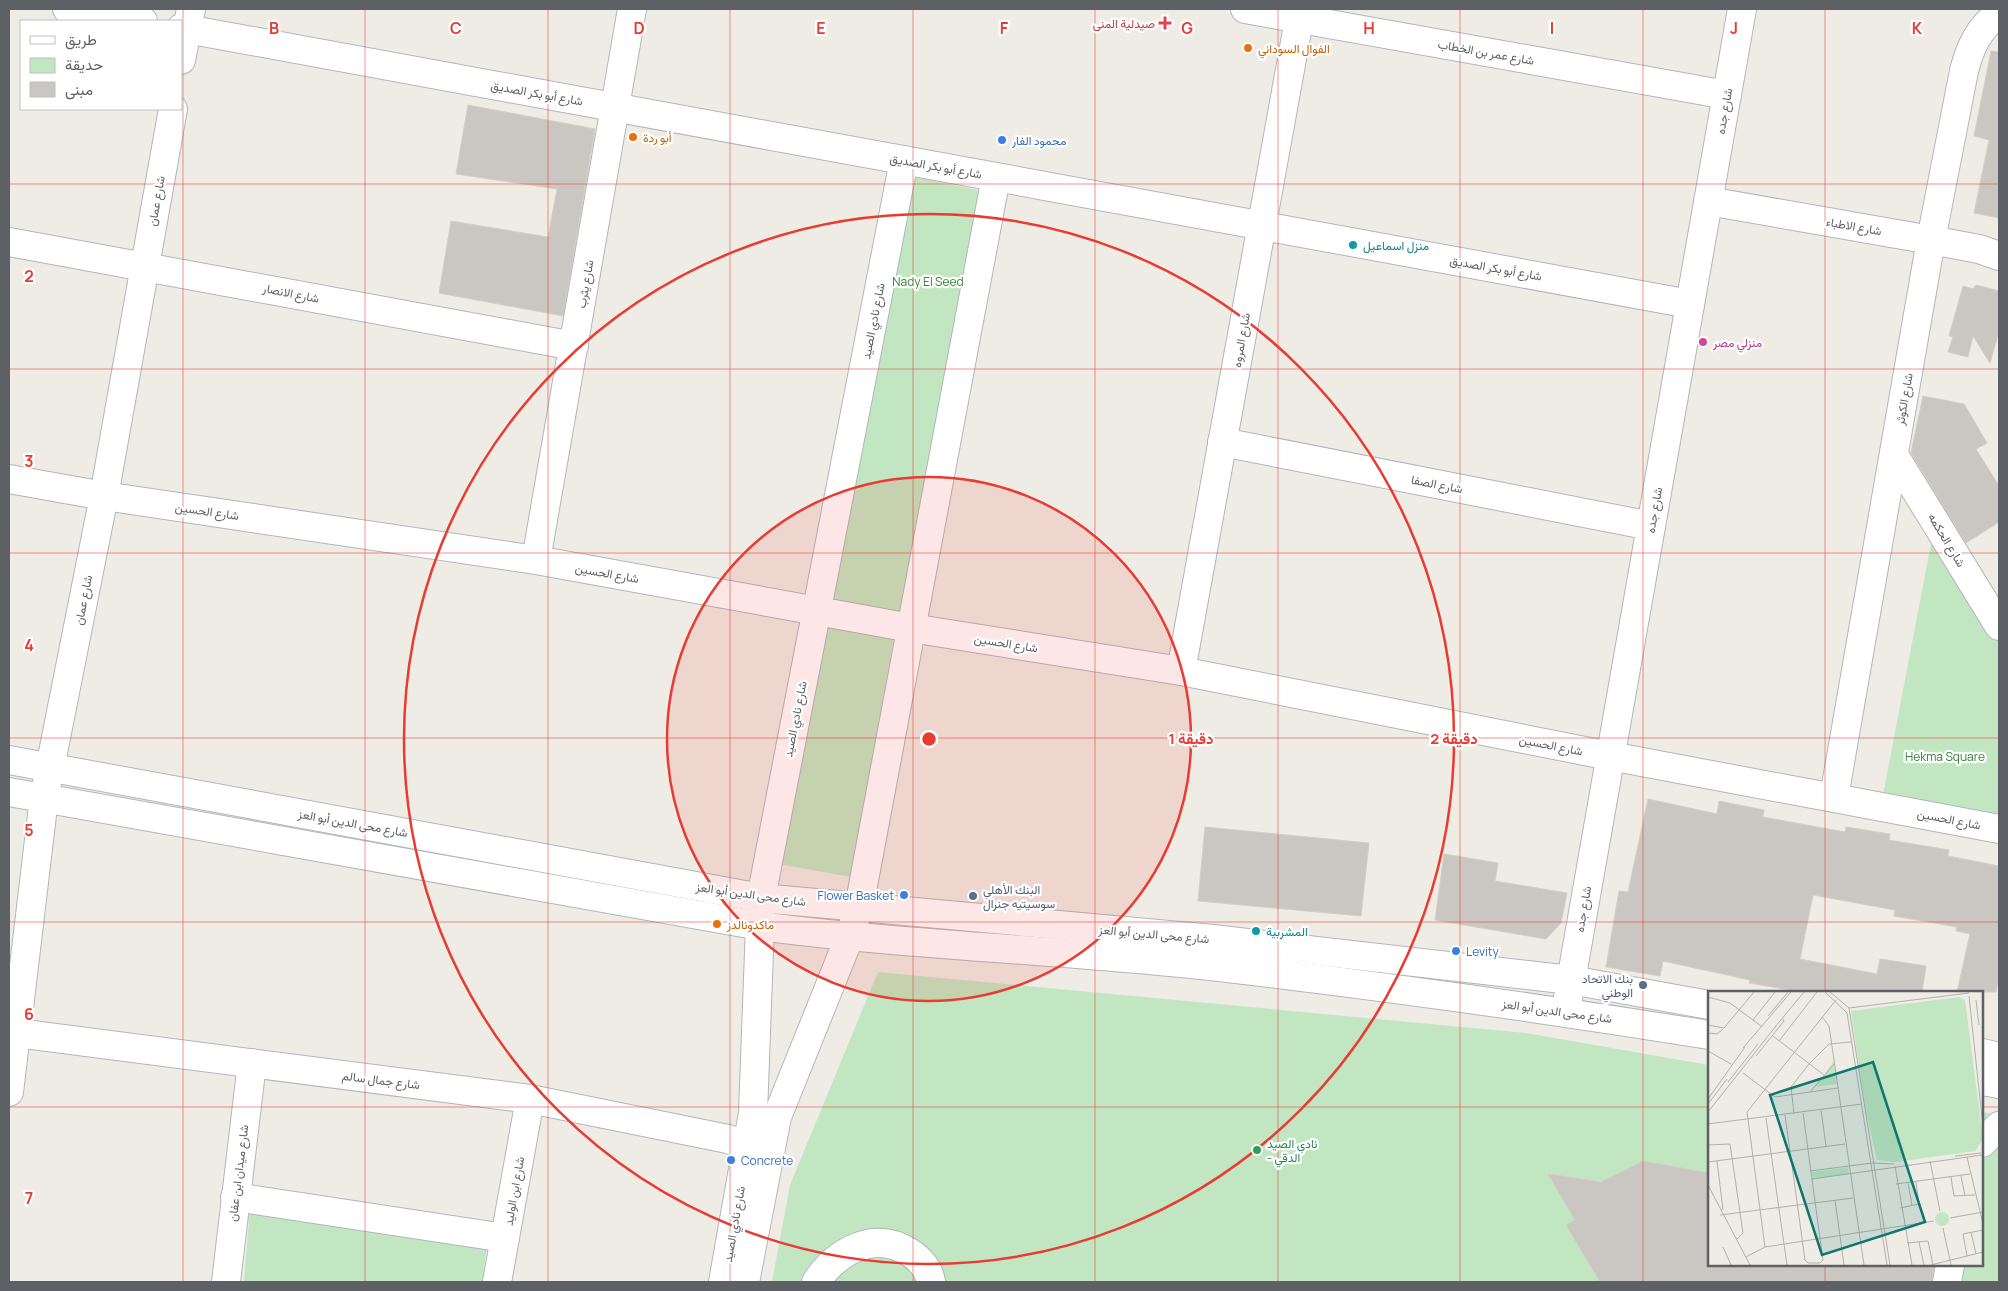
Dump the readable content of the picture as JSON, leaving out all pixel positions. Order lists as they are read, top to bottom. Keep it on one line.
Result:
{"streets":{"street":["شارع عمر بن الخطاب","شارع أبو بكر الصديق","شارع جده","شارع عمان","شارع الاطباء","شارع يثرب","شارع الانصار","شارع نادي الصيد","شارع المروه","شارع الكوثر","شارع الصفا","شارع الحسين","شارع الحكمه","شارع محى الدين أبو العز","شارع جمال سالم","شارع ميدان ابن عفان","شارع ابن الوليد"]},"crossings":[["شارع عمر بن الخطاب","شارع جده"],["شارع عمر بن الخطاب","شارع المروه"],["شارع أبو بكر الصديق","شارع جده"],["شارع أبو بكر الصديق","شارع يثرب"],["شارع أبو بكر الصديق","شارع نادي الصيد"],["شارع أبو بكر الصديق","شارع المروه"],["شارع جده","شارع الاطباء"],["شارع جده","شارع الصفا"],["شارع جده","شارع الحسين"],["شارع جده","شارع محى الدين أبو العز"],["شارع عمان","شارع الانصار"],["شارع عمان","شارع الحسين"],["شارع عمان","شارع محى الدين أبو العز"],["شارع عمان","شارع جمال سالم"],["شارع الاطباء","شارع الكوثر"],["شارع يثرب","شارع الانصار"],["شارع يثرب","شارع الحسين"],["شارع نادي الصيد","شارع الحسين"],["شارع نادي الصيد","شارع محى الدين أبو العز"],["شارع نادي الصيد","شارع جمال سالم"],["شارع المروه","شارع الصفا"],["شارع المروه","شارع الحسين"],["شارع الكوثر","شارع الحسين"],["شارع الكوثر","شارع الحكمه"],["شارع جمال سالم","شارع ميدان ابن عفان"],["شارع جمال سالم","شارع ابن الوليد"]],"parks":["Nady El Seed","Hekma Square"],"places":{"health":["صيدلية المنى"],"other":["الفوال السوداني","أبو ردة","محمود الفار","منزل اسماعيل","منزلي مصر","Flower Basket","البنك الأهلي سوسيتيه جنرال","ماكدونالدز","المشربية","Levity","بنك الاتحاد الوطني","نادي الصيد - الدقي","Concrete"]},"legend":["طريق","حديقة","مبنى"],"grid":{"columns":["B","C","D","E","F","G","H","I","J","K"],"rows":["2","3","4","5","6","7"]},"rings":["1 دقيقة","2 دقيقة"]}
